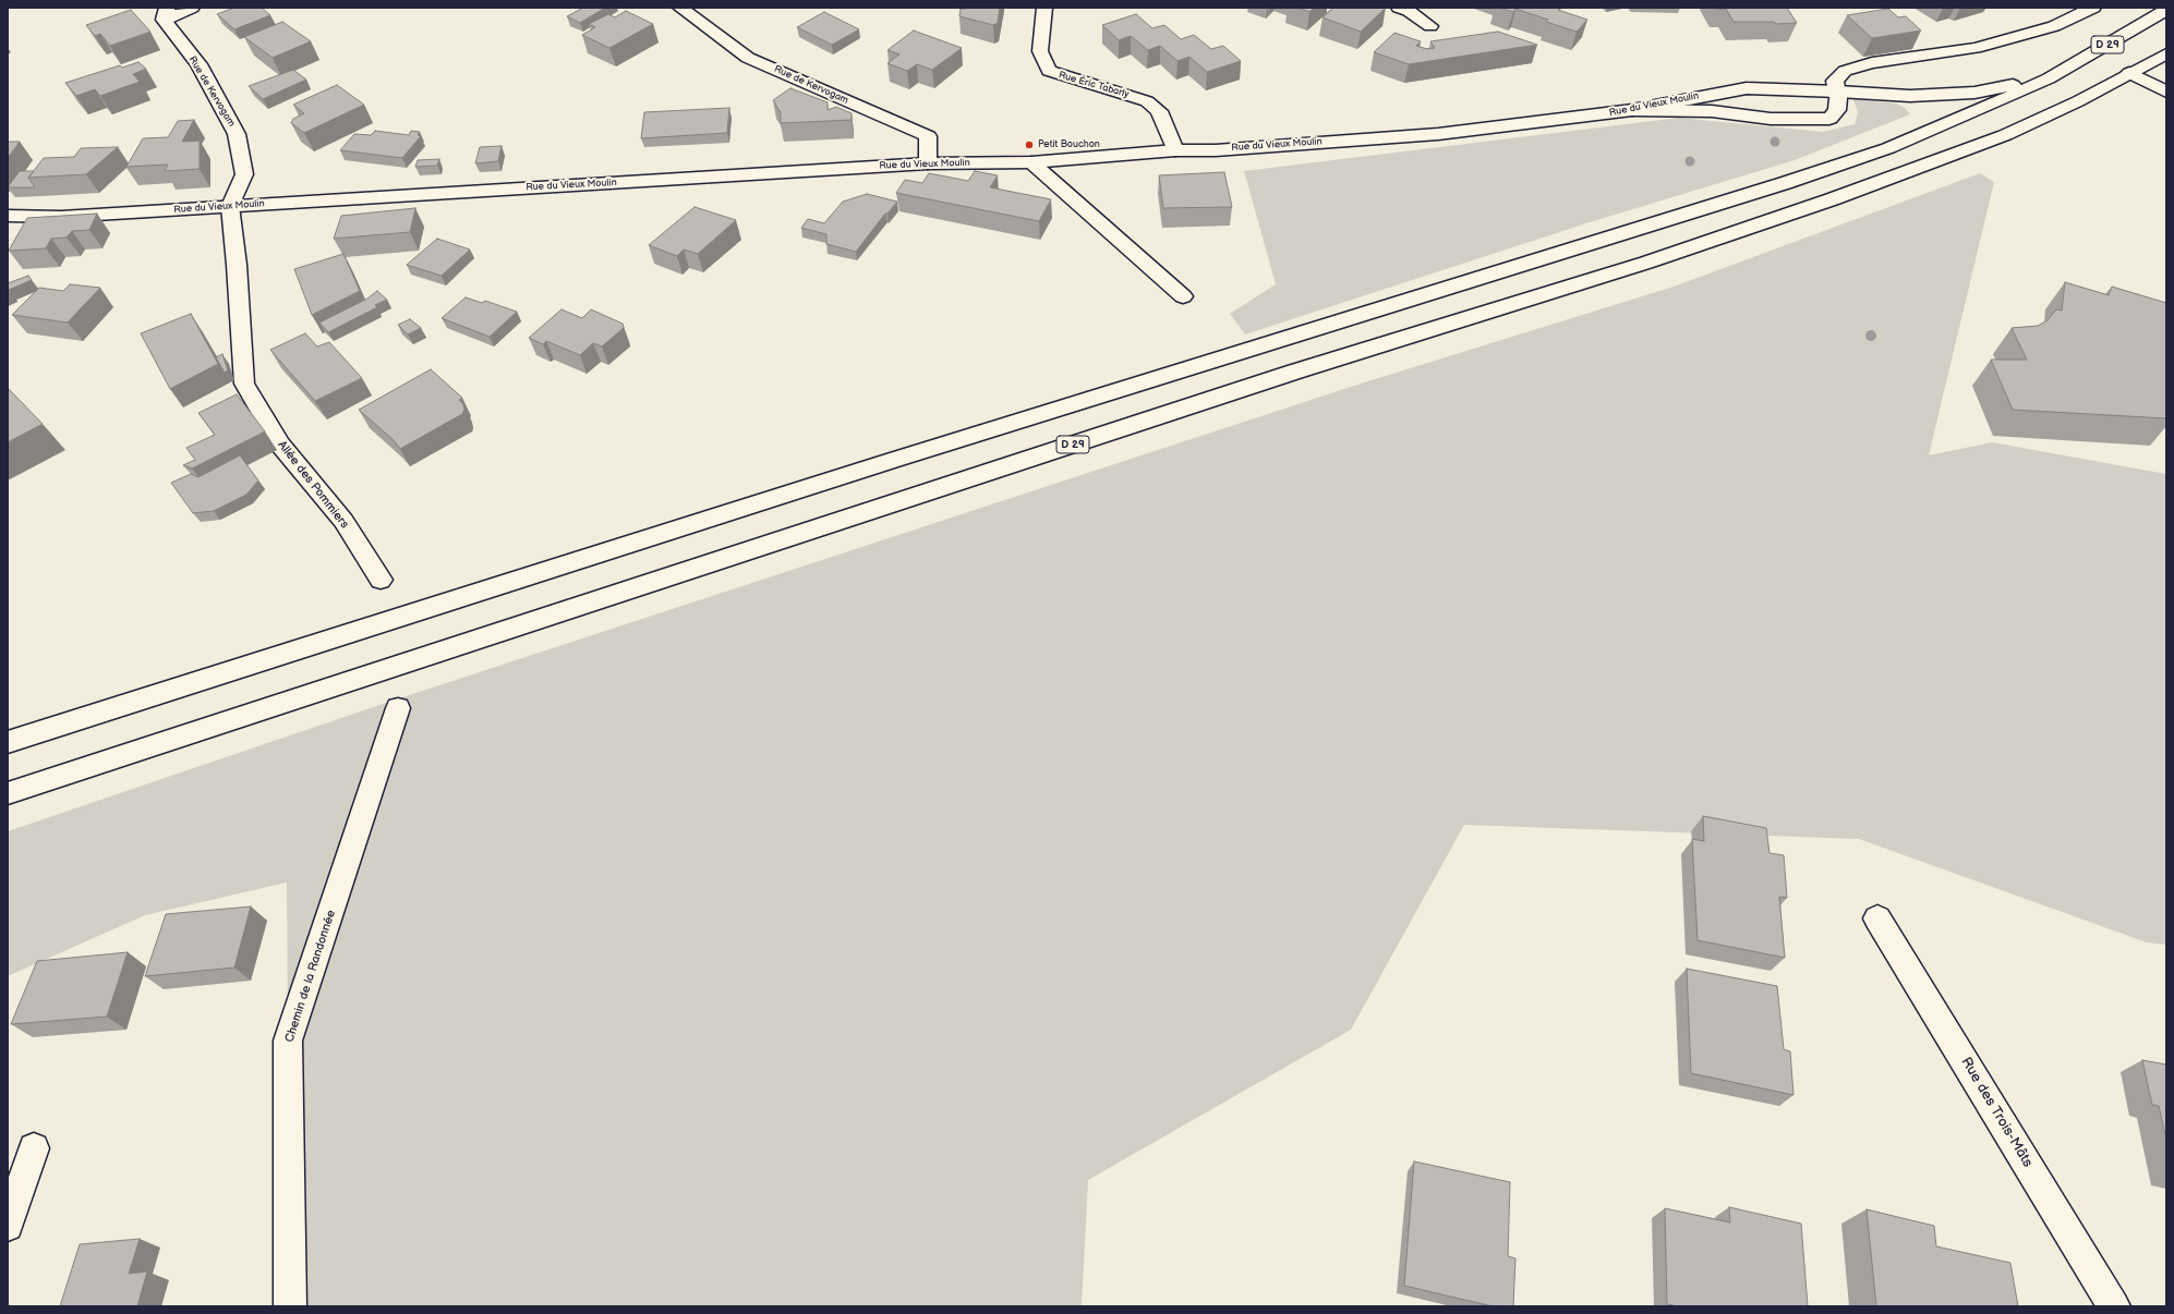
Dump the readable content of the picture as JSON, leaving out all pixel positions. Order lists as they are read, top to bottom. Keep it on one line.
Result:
{"streets":{"street":["D 29","Rue de Kervogam","Rue Éric Tabarly","Rue du Vieux Moulin","Allée des Pommiers","Chemin de la Randonnée","Rue des Trois-Mâts"]},"crossings":[["D 29","Rue du Vieux Moulin"],["Rue de Kervogam","Rue du Vieux Moulin"],["Rue de Kervogam","Allée des Pommiers"],["Rue Éric Tabarly","Rue du Vieux Moulin"],["Rue du Vieux Moulin","Allée des Pommiers"]],"places":["Petit Bouchon"]}
